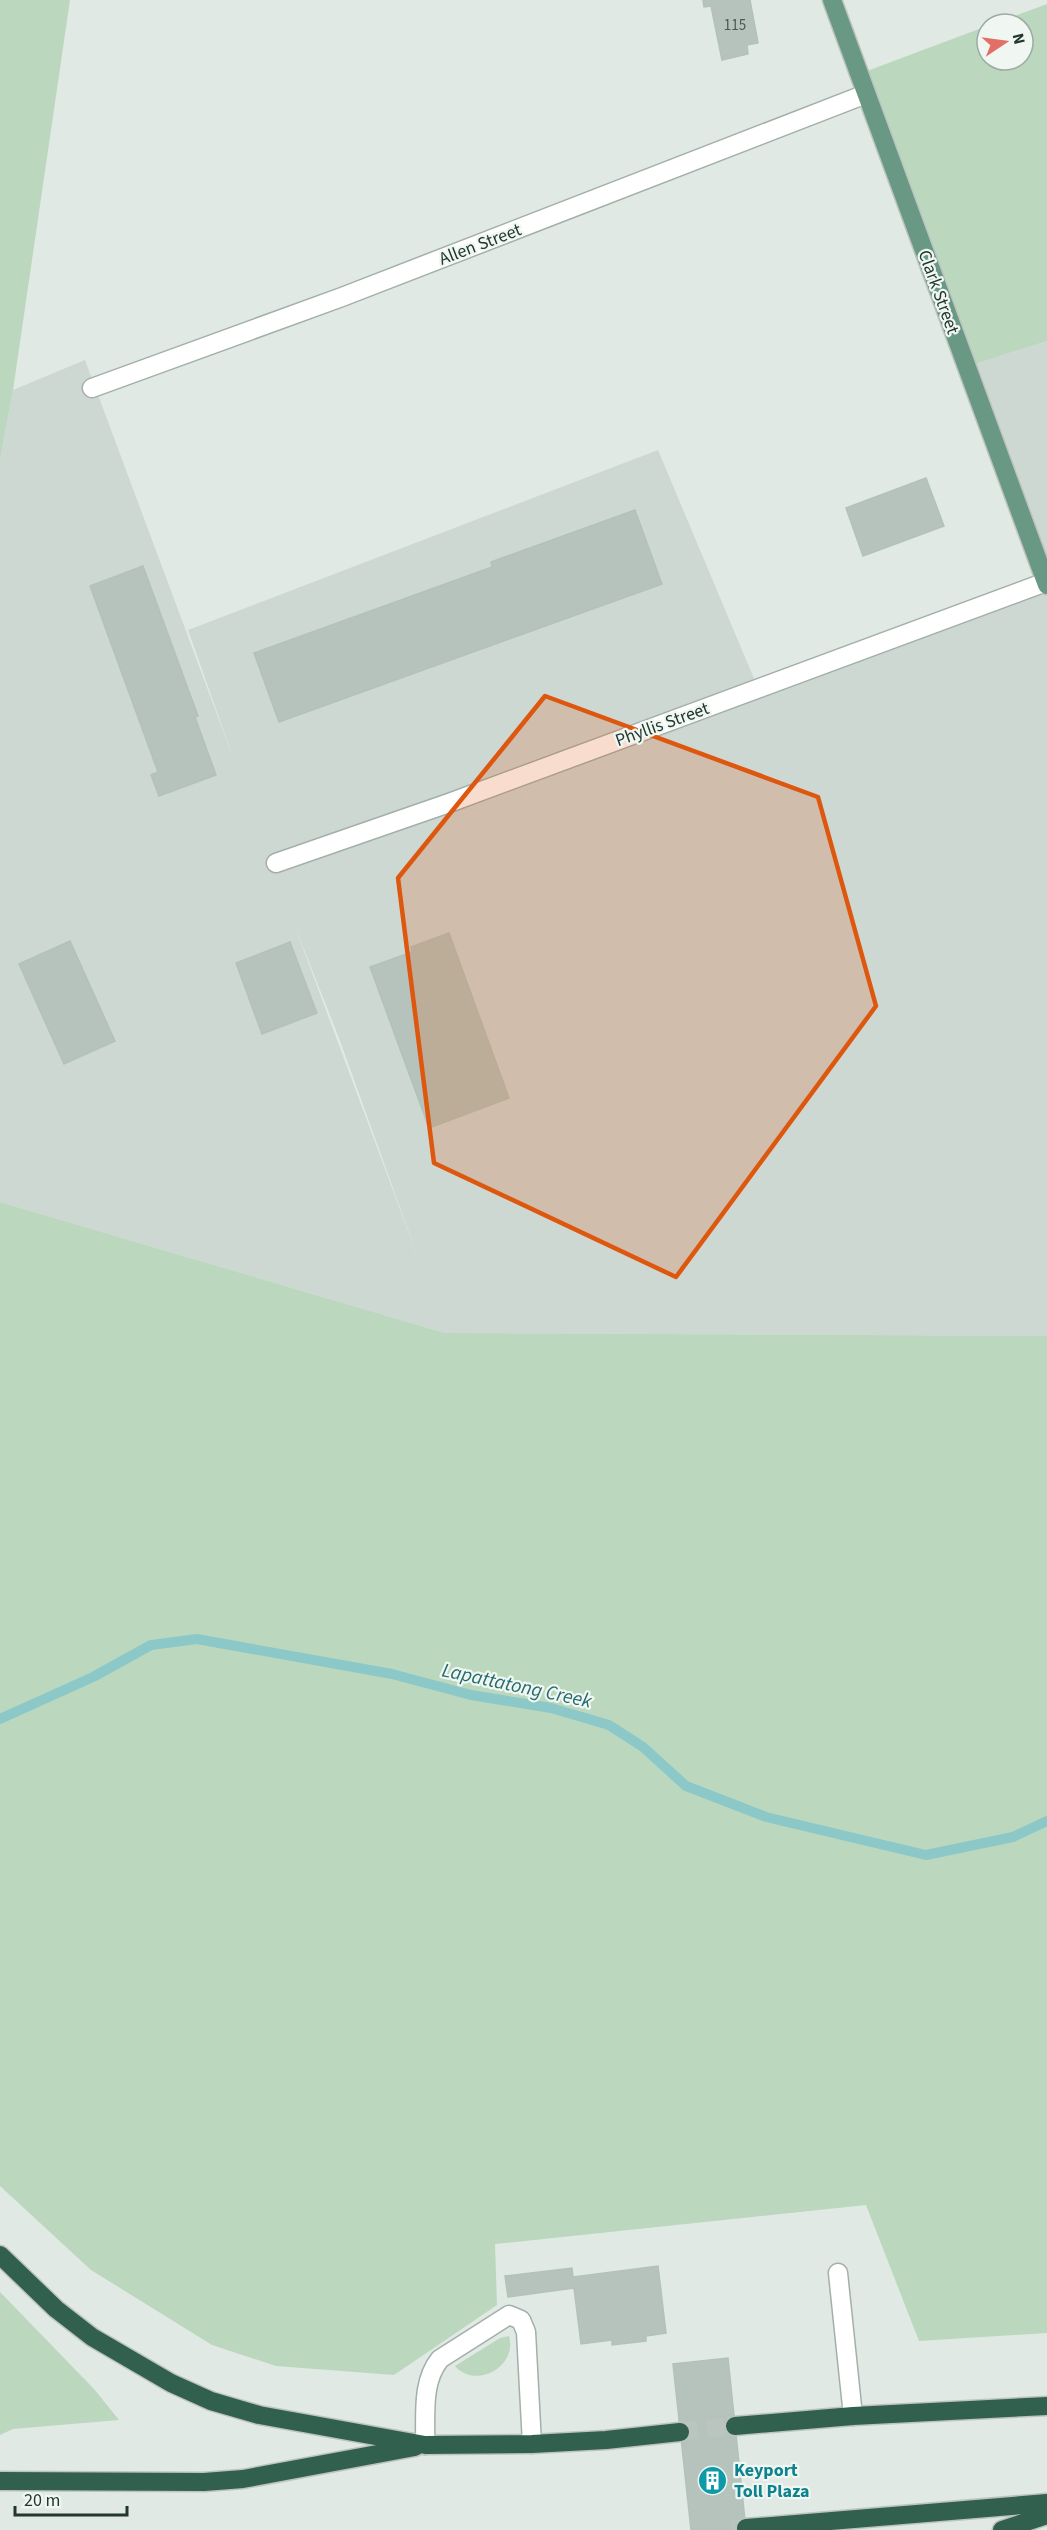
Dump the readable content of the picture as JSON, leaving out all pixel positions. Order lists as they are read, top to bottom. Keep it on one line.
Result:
{"streets":{"main road":["Clark Street"],"street":["Allen Street","Phyllis Street"]},"crossings":[["Allen Street","Clark Street"],["Clark Street","Phyllis Street"]],"water":["Lapattatong Creek"],"places":{"building":["Keyport Toll Plaza"]},"house_numbers":["115"],"scale_bar":"20 m","north":"right"}
